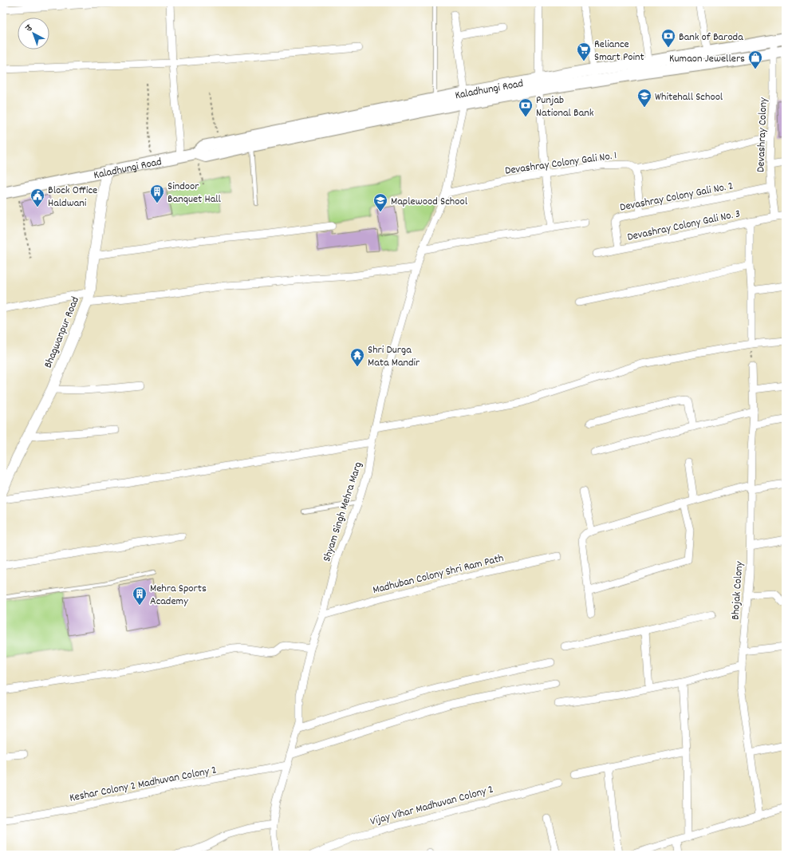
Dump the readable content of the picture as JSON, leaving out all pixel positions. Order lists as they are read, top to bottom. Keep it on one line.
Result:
{"streets":{"main road":["Kaladhungi Road"],"street":["Devashray Colony","Devashray Colony Gali No. 1","Devashray Colony Gali No. 2","Devashray Colony Gali No. 3","Bhagwanpur Road","Shyam Singh Mehra Marg","Madhuban Colony Shri Ram Path","Bhojak Colony","Keshar Colony 2 Madhuvan Colony 2","Vijay Vihar Madhuvan Colony 2"]},"crossings":[["Kaladhungi Road","Devashray Colony"],["Kaladhungi Road","Bhagwanpur Road"],["Kaladhungi Road","Shyam Singh Mehra Marg"],["Devashray Colony","Devashray Colony Gali No. 1"],["Devashray Colony","Devashray Colony Gali No. 2"],["Devashray Colony","Devashray Colony Gali No. 3"],["Devashray Colony Gali No. 1","Shyam Singh Mehra Marg"],["Devashray Colony Gali No. 2","Devashray Colony Gali No. 3"],["Shyam Singh Mehra Marg","Madhuban Colony Shri Ram Path"],["Shyam Singh Mehra Marg","Keshar Colony 2 Madhuvan Colony 2"]],"places":{"bank":["Bank of Baroda","Punjab National Bank"],"supermarket":["Reliance Smart Point"],"shop":["Kumaon Jewellers"],"school or university":["Whitehall School","Maplewood School"],"building":["Sindoor Banquet Hall","Mehra Sports Academy"],"public building":["Block Office Haldwani"],"temple":["Shri Durga Mata Mandir"]},"north":"top left"}
